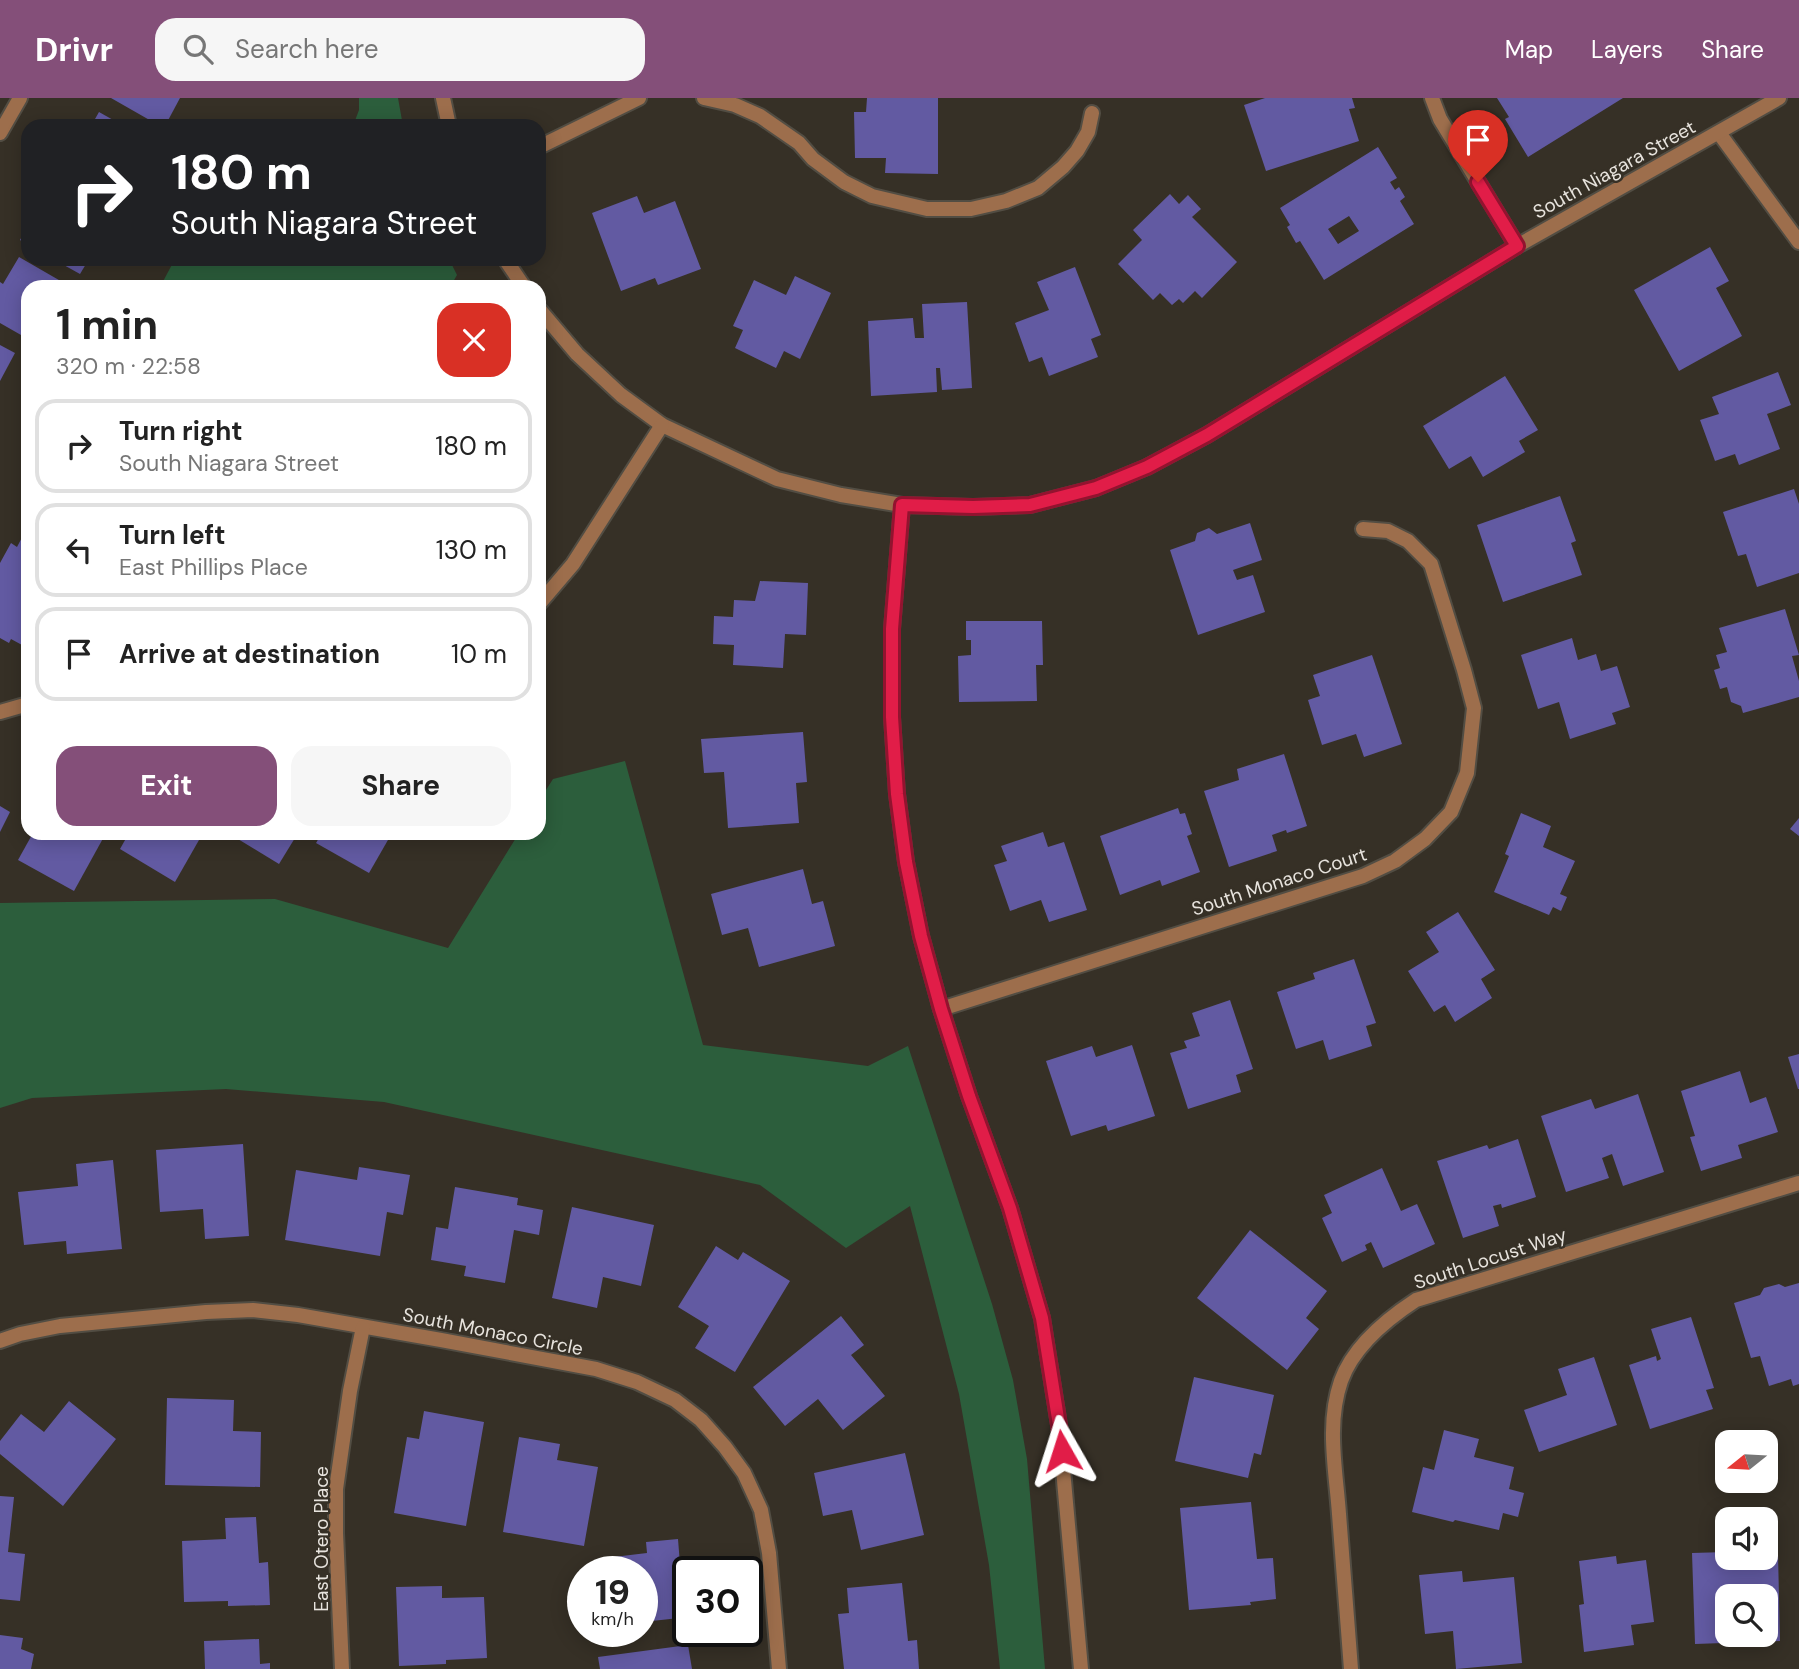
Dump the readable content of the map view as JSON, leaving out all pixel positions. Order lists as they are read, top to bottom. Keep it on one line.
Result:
{"streets":{"street":["South Niagara Street","South Monaco Court","South Locust Way","South Monaco Circle","East Otero Place"]},"crossings":[["South Monaco Circle","East Otero Place"]],"north":"left","page":{"header":"Drivr","search":"Search here","nav":["Map","Layers","Share"],"turn":["180 m","South Niagara Street"],"heading":["1 min","320 m · 22:58"],"list":[{"name":"Turn right","note":"South Niagara Street","value":"180 m"},{"name":"Turn left","note":"East Phillips Place","value":"130 m"},{"name":"Arrive at destination","value":"10 m"}],"buttons":["Exit","Share"],"speed":"19 km/h","limit":"30"}}
